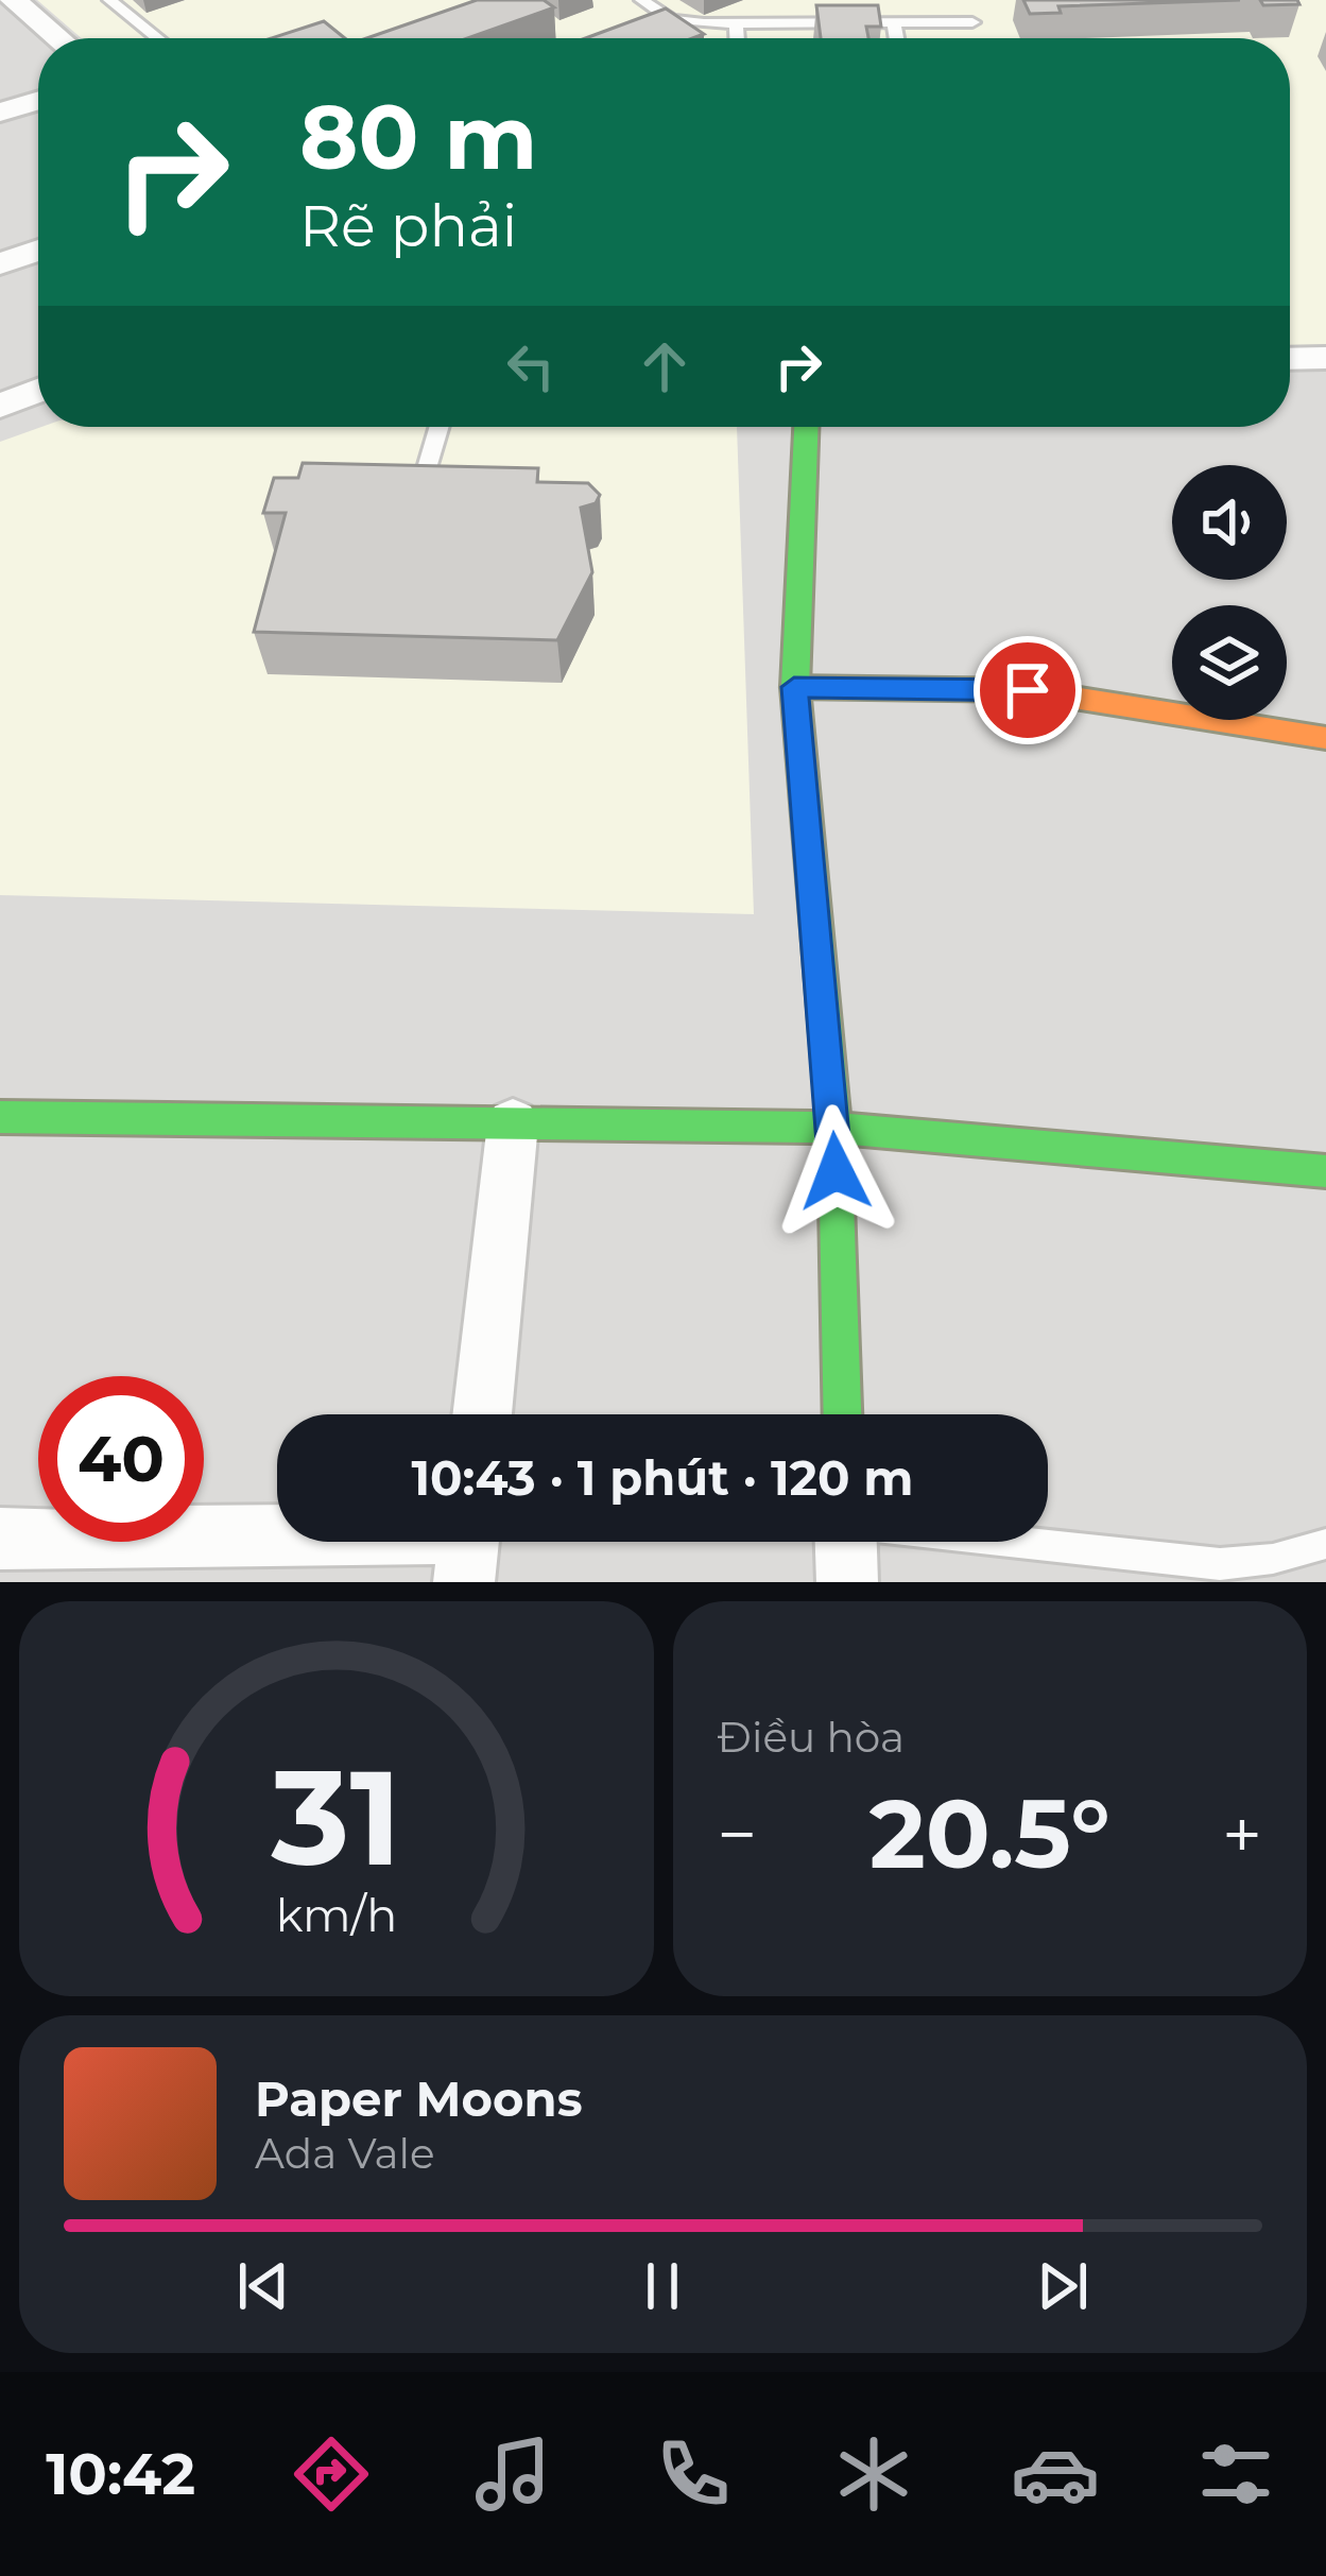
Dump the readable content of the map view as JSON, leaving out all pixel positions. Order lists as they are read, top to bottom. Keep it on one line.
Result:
{"page":{"turn":["80 m","Rẽ phải"],"limit":"40","trip":"10:43 · 1 phút · 120 m","tile":"Điều hòa","heat":["−","20.5°","+"],"song":["Paper Moons","Ada Vale"],"tabs":"10:42","gauge":["31","km/h"]}}
